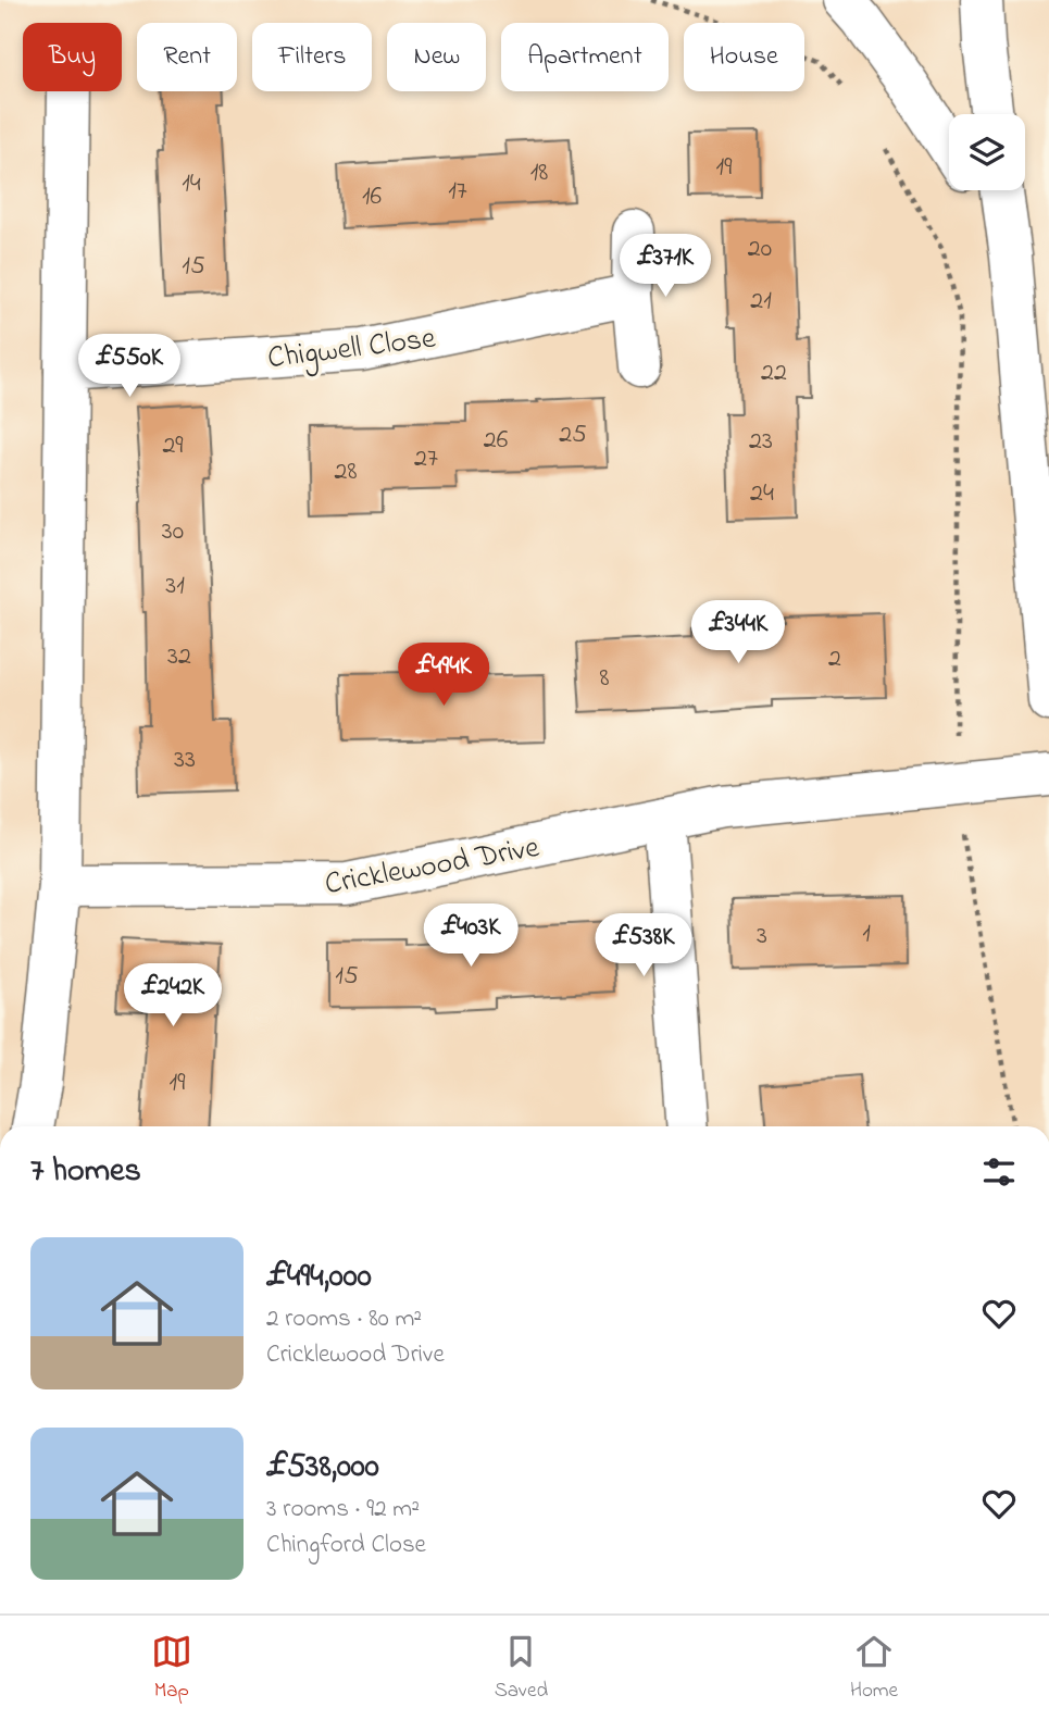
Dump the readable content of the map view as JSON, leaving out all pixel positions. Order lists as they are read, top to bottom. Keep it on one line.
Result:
{"streets":{"street":["Chigwell Close","Cricklewood Drive"]},"house_numbers":["19","18","14","17","16","20","15","21","22","25","26","23","29","27","28","24","30","31","32","2","8","33","1","3","15","19"],"page":{"chip":["Buy","Rent","Filters","New","Apartment","House"],"price":["£371K","£550K","£344K","£494K","£403K","£538K","£242K"],"heading":"7 homes","list":[{"name":"£494,000","note":"2 rooms · 80 m² · Cricklewood Drive"},{"name":"£538,000","note":"3 rooms · 92 m² · Chingford Close"}],"tabs":["Map","Saved","Home"]}}
